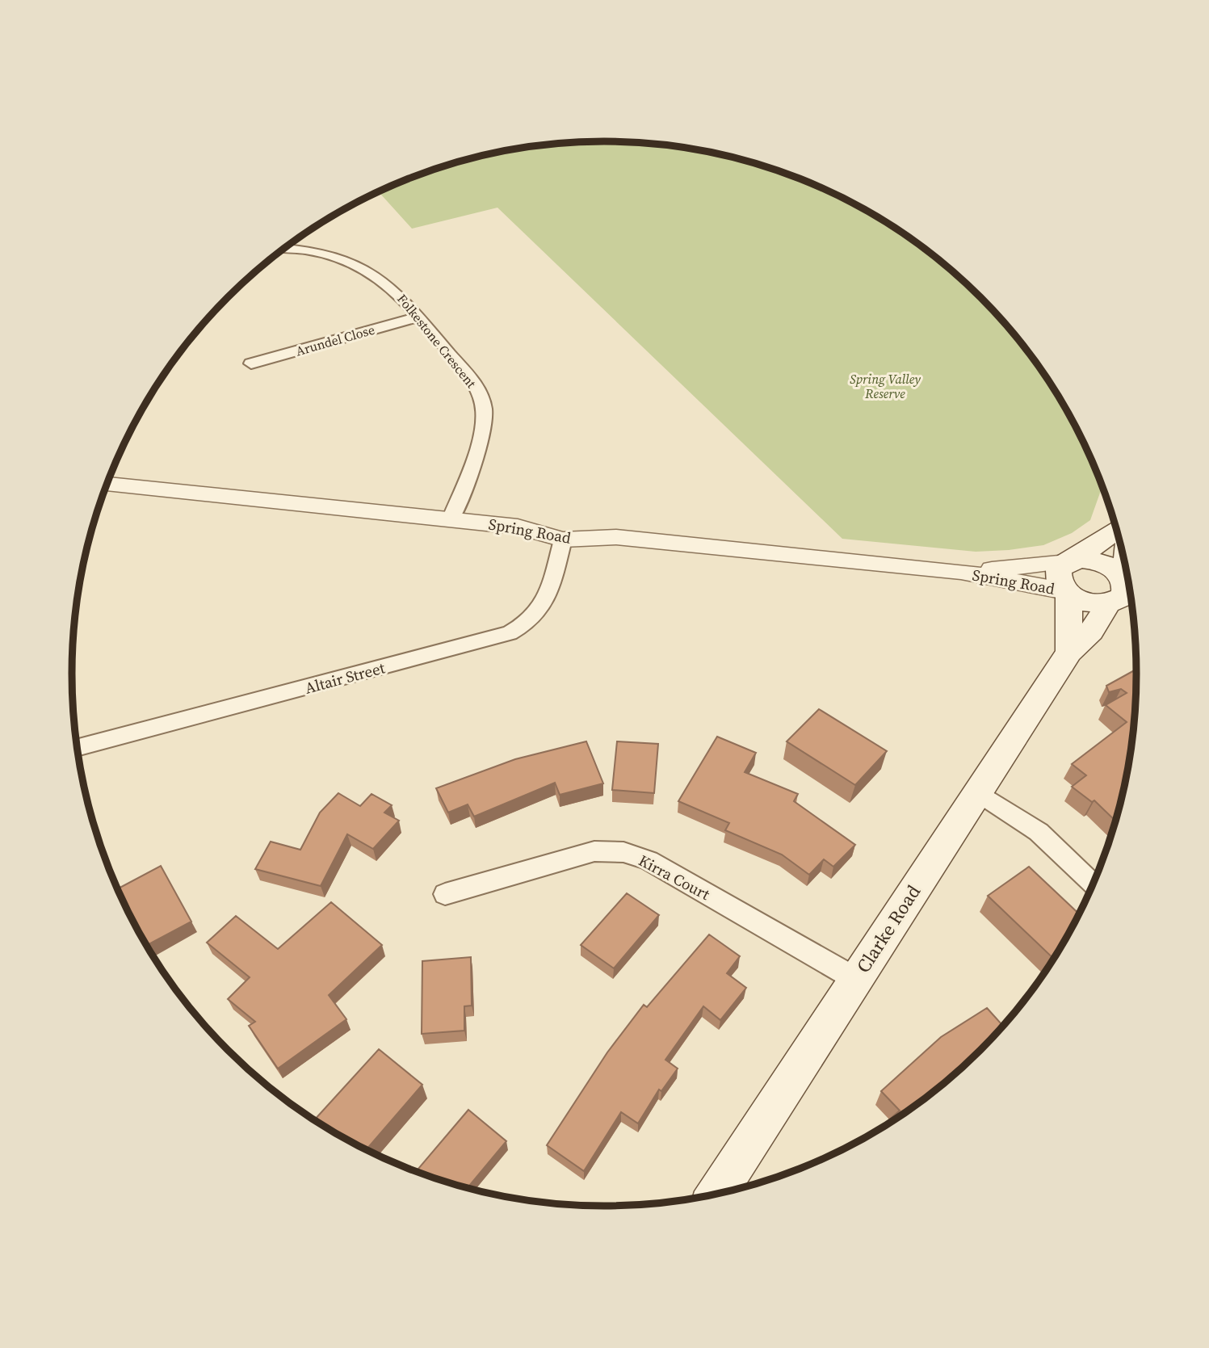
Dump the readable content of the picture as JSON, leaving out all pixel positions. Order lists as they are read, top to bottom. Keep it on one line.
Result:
{"streets":{"main road":["Clarke Road"],"street":["Arundel Close","Folkestone Crescent","Spring Road","Altair Street","Kirra Court"]},"crossings":[["Arundel Close","Folkestone Crescent"],["Folkestone Crescent","Spring Road"],["Spring Road","Altair Street"],["Kirra Court","Clarke Road"]],"parks":["Spring Valley Reserve"]}
